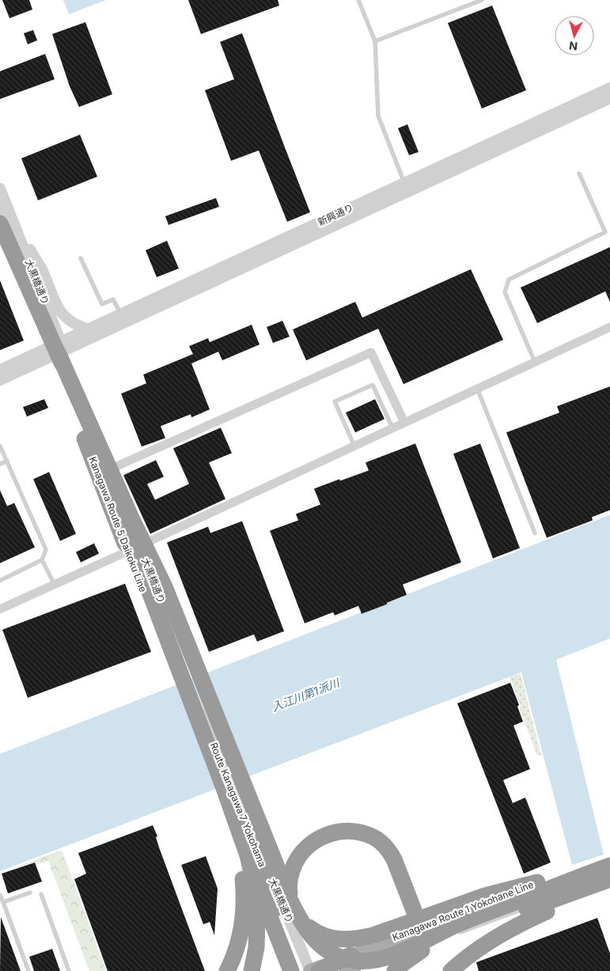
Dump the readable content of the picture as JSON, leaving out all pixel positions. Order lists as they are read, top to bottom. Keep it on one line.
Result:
{"streets":{"highway":["Kanagawa Route 5 Daikoku Line","Route Kanagawa 7 Yokohama","Kanagawa Route 1 Yokohane Line"],"street":["新興通り","大黒橋通り"]},"crossings":[["新興通り","大黒橋通り"],["新興通り","Kanagawa Route 5 Daikoku Line"],["大黒橋通り","Kanagawa Route 5 Daikoku Line"],["大黒橋通り","Route Kanagawa 7 Yokohama"],["Kanagawa Route 5 Daikoku Line","Route Kanagawa 7 Yokohama"]],"water":["入江川第1派川"],"north":"bottom"}
